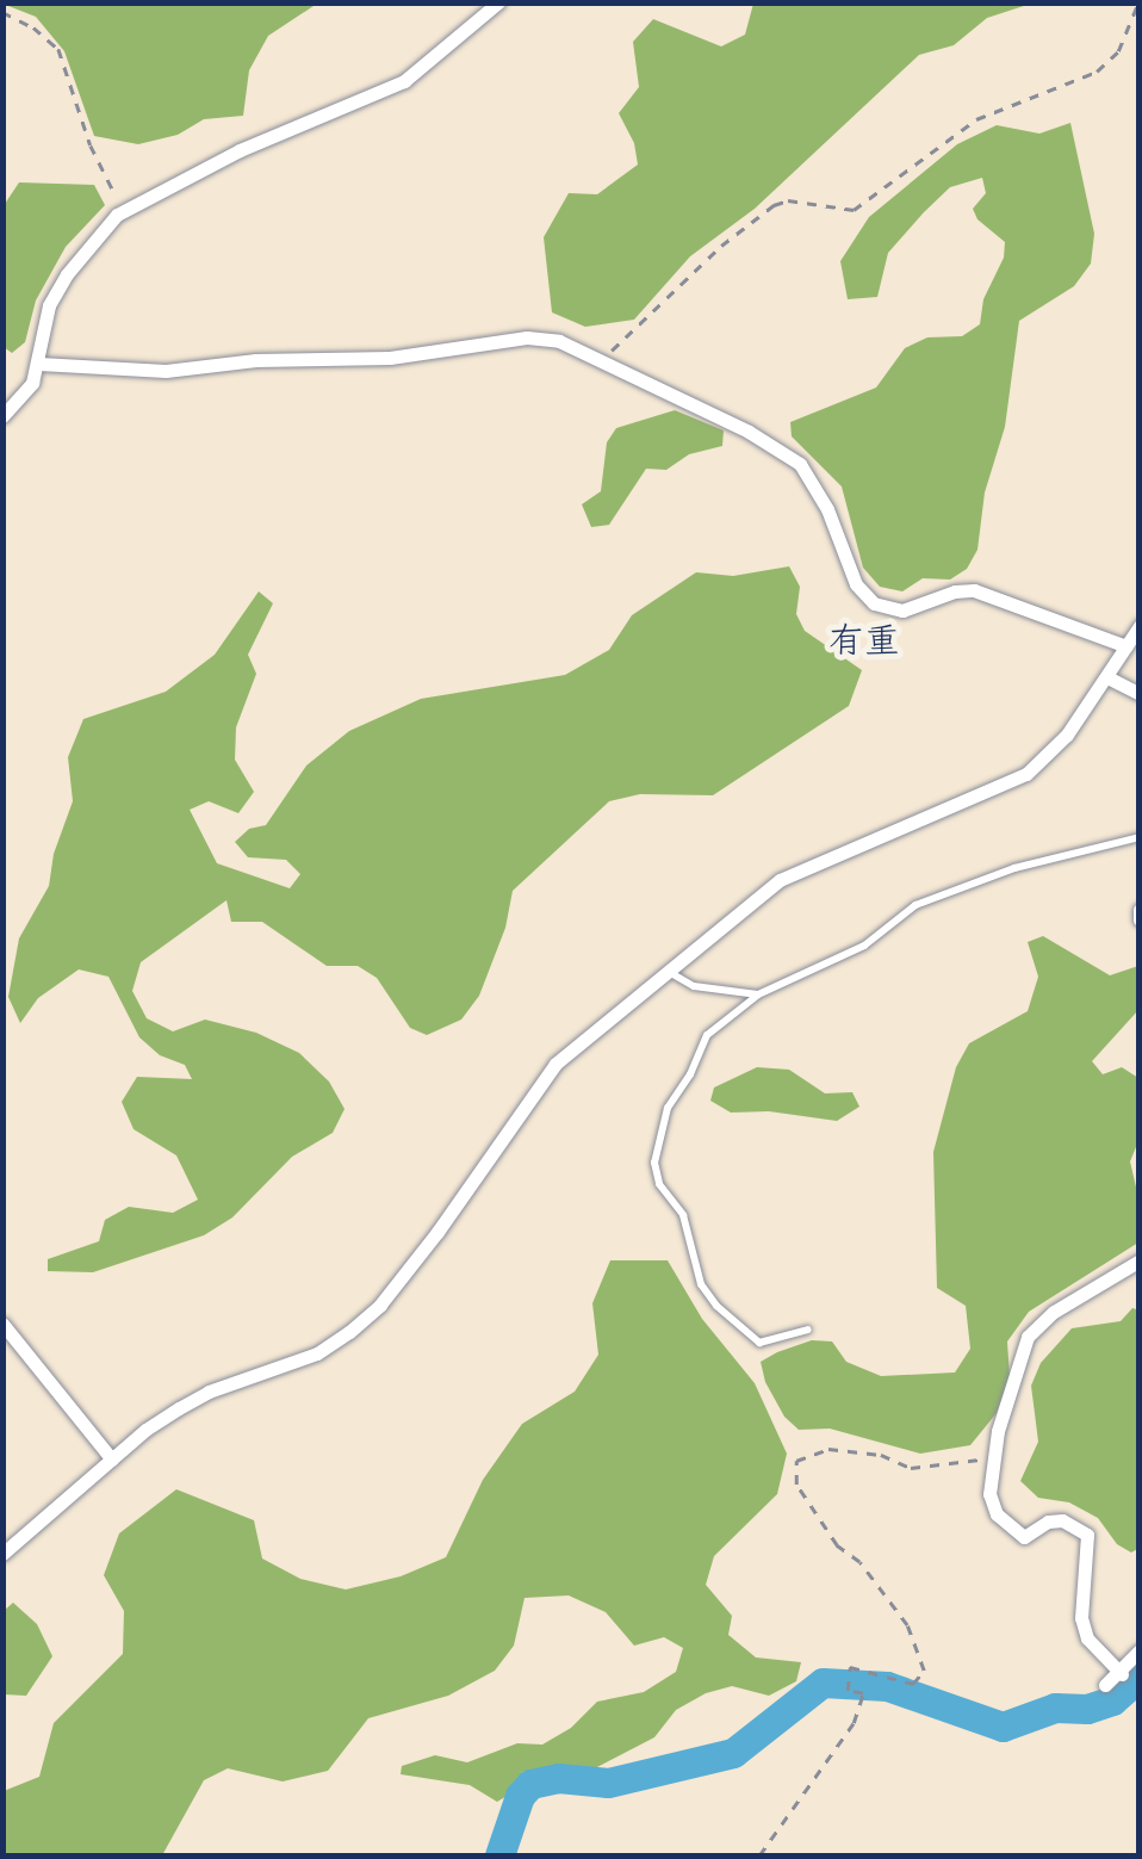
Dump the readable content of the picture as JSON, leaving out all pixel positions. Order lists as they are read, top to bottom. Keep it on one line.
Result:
{"districts":["有重"]}
